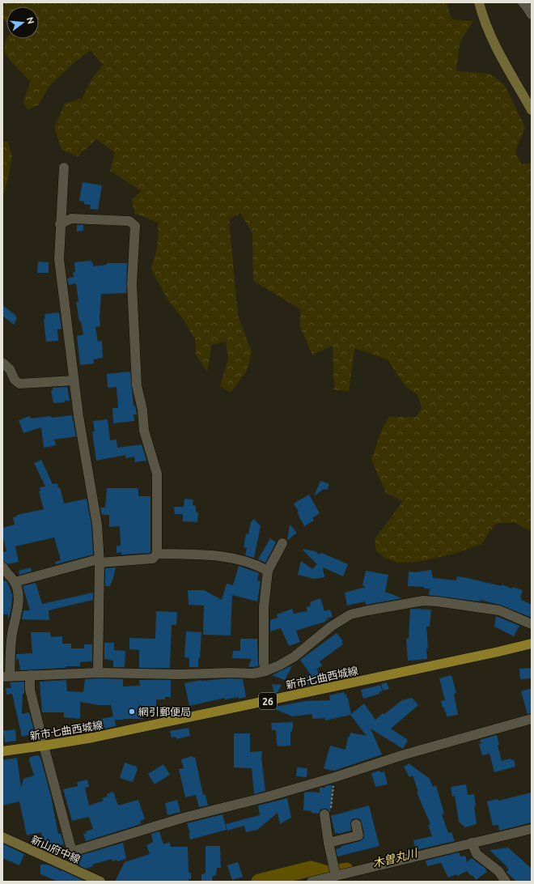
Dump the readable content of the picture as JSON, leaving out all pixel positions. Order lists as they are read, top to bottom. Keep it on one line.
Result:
{"streets":{"main road":["新市七曲西城線","26"],"street":["新山府中線"]},"water":["木曽丸川"],"places":["網引郵便局"],"north":"right"}
